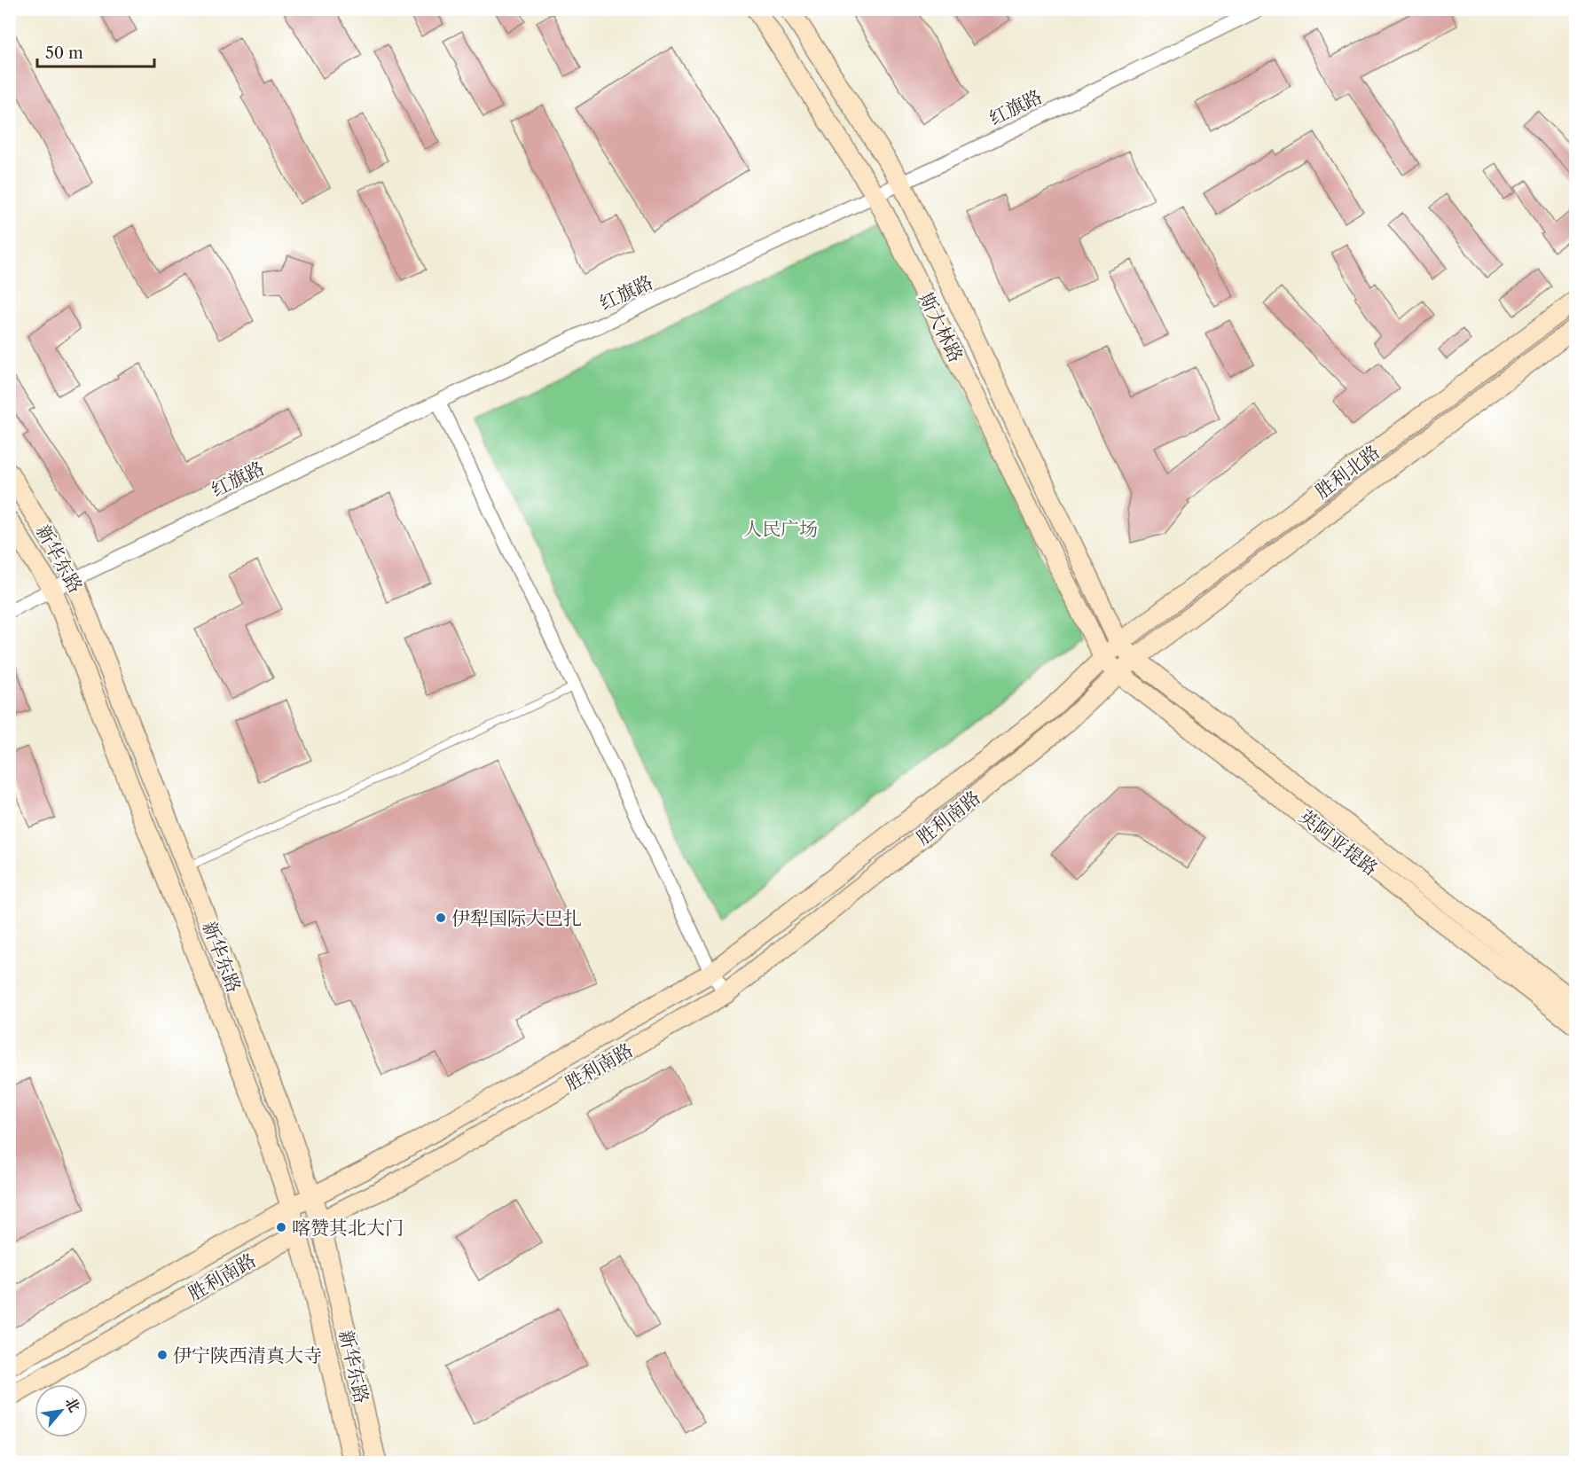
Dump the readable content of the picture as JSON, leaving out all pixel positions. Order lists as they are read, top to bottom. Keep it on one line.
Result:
{"streets":{"main road":["斯大林路","胜利北路","新华东路","胜利南路","英阿亚提路"],"street":["红旗路"]},"crossings":[["红旗路","斯大林路"],["红旗路","新华东路"],["斯大林路","胜利北路"],["斯大林路","胜利南路"],["斯大林路","英阿亚提路"],["胜利北路","胜利南路"],["胜利北路","英阿亚提路"],["新华东路","胜利南路"],["胜利南路","英阿亚提路"]],"parks":["人民广场"],"places":["伊犁国际大巴扎","喀赞其北大门","伊宁陕西清真大寺"],"scale_bar":"50 m","north":"top right"}
